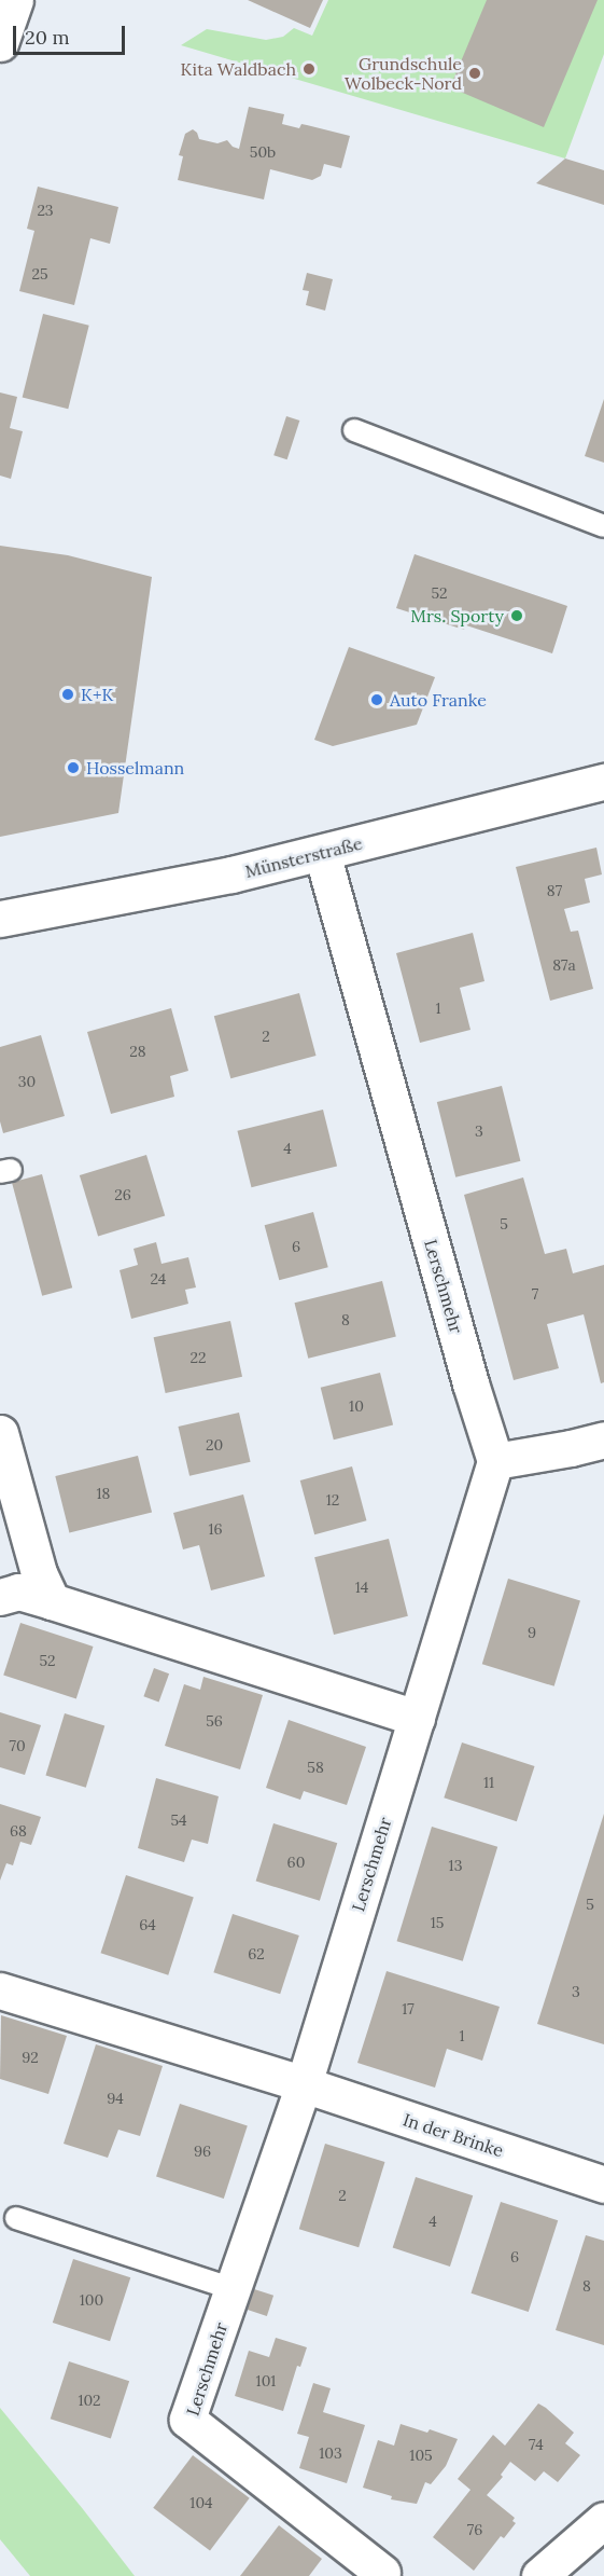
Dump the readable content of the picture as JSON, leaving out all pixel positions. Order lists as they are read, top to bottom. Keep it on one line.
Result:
{"streets":{"street":["Münsterstraße","Lerschmehr","In der Brinke"]},"crossings":[["Münsterstraße","Lerschmehr"],["Lerschmehr","In der Brinke"]],"places":["Kita Waldbach","Grundschule Wolbeck-Nord","Mrs. Sporty","K+K","Auto Franke","Hosselmann"],"house_numbers":["50b","23","25","52","87","87a","1","2","28","30","3","4","26","5","6","24","7","8","22","10","20","18","12","16","14","9","52","56","70","58","11","54","68","60","13","5","15","64","62","3","17","1","92","94","96","2","4","6","8","100","101","102","74","103","105","104","76"],"scale_bar":"20 m"}
